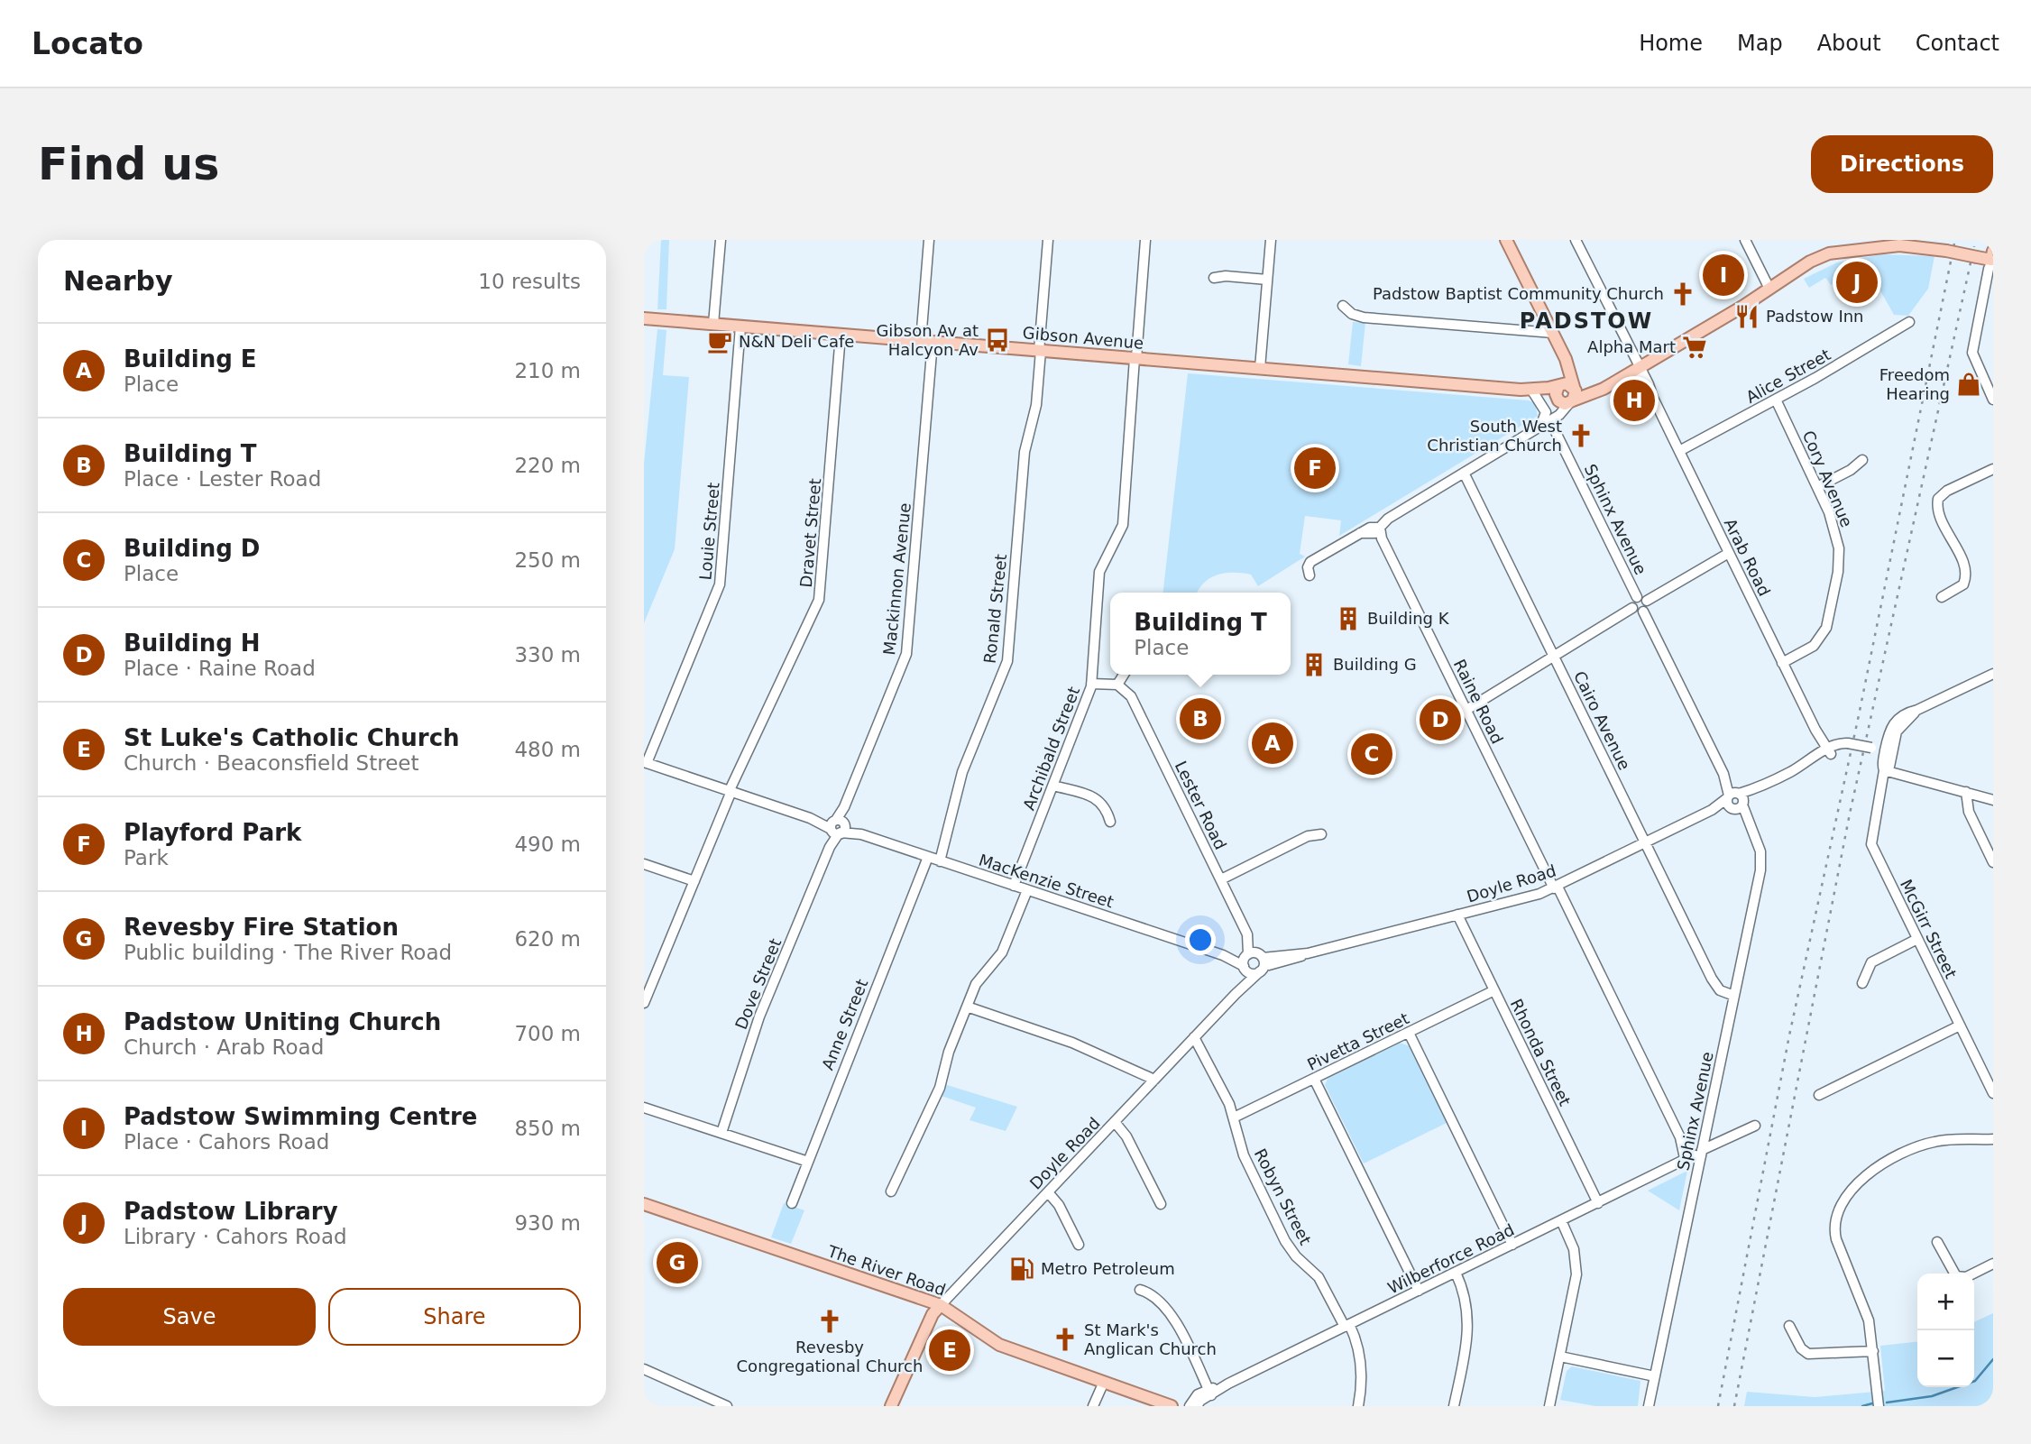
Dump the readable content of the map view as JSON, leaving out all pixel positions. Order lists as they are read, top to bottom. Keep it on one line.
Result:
{"streets":{"main road":["Gibson Avenue","The River Road"],"street":["Alice Street","Cory Avenue","Sphinx Avenue","Louie Street","Dravet Street","Arab Road","Mackinnon Avenue","Ronald Street","Raine Road","Cairo Avenue","Archibald Street","Lester Road","MacKenzie Street","Doyle Road","McGirr Street","Dove Street","Anne Street","Pivetta Street","Rhonda Street","Robyn Street","Wilberforce Road"]},"crossings":[["Gibson Avenue","Louie Street"],["Gibson Avenue","Dravet Street"],["Gibson Avenue","Mackinnon Avenue"],["Gibson Avenue","Ronald Street"],["Gibson Avenue","Archibald Street"],["Alice Street","Cory Avenue"],["Alice Street","Arab Road"],["Cory Avenue","Arab Road"],["Sphinx Avenue","Cairo Avenue"],["Sphinx Avenue","Doyle Road"],["Sphinx Avenue","Wilberforce Road"],["Louie Street","MacKenzie Street"],["Dravet Street","MacKenzie Street"],["Arab Road","Doyle Road"],["Mackinnon Avenue","MacKenzie Street"],["Mackinnon Avenue","Dove Street"],["Ronald Street","MacKenzie Street"],["Raine Road","Doyle Road"],["Raine Road","Wilberforce Road"],["Cairo Avenue","Doyle Road"],["Archibald Street","MacKenzie Street"],["Lester Road","MacKenzie Street"],["Lester Road","Doyle Road"],["MacKenzie Street","Doyle Road"],["MacKenzie Street","Dove Street"],["MacKenzie Street","Anne Street"],["Doyle Road","Rhonda Street"],["Doyle Road","Robyn Street"],["Doyle Road","The River Road"],["Pivetta Street","Rhonda Street"],["Pivetta Street","Robyn Street"],["Rhonda Street","Wilberforce Road"],["Robyn Street","Wilberforce Road"]],"districts":["PADSTOW"],"places":{"church":["Padstow Baptist Community Church","South West Christian Church","Revesby Congregational Church","St Mark's Anglican Church"],"restaurant":["Padstow Inn"],"bus stop":["Gibson Av at Halcyon Av"],"cafe":["N&N Deli Cafe"],"supermarket":["Alpha Mart"],"shop":["Freedom Hearing"],"building":["Building K","Building G"],"fuel station":["Metro Petroleum"]},"page":{"header":"Locato","nav":["Home","Map","About","Contact"],"buttons":["Directions",["Save","Share"]],"title":"Find us","heading":["Nearby","10 results"],"pins":["I","J","H","F","B","D","A","C","G","E"],"list":[{"mark":"A","name":"Building E","note":"Place","value":"210 m"},{"mark":"B","name":"Building T","note":"Place · Lester Road","value":"220 m"},{"mark":"C","name":"Building D","note":"Place","value":"250 m"},{"mark":"D","name":"Building H","note":"Place · Raine Road","value":"330 m"},{"mark":"E","name":"St Luke's Catholic Church","note":"Church · Beaconsfield Street","value":"480 m"},{"mark":"F","name":"Playford Park","note":"Park","value":"490 m"},{"mark":"G","name":"Revesby Fire Station","note":"Public building · The River Road","value":"620 m"},{"mark":"H","name":"Padstow Uniting Church","note":"Church · Arab Road","value":"700 m"},{"mark":"I","name":"Padstow Swimming Centre","note":"Place · Cahors Road","value":"850 m"},{"mark":"J","name":"Padstow Library","note":"Library · Cahors Road","value":"930 m"}],"popup":["Building T","Place"],"map_buttons":["+","−"]}}
